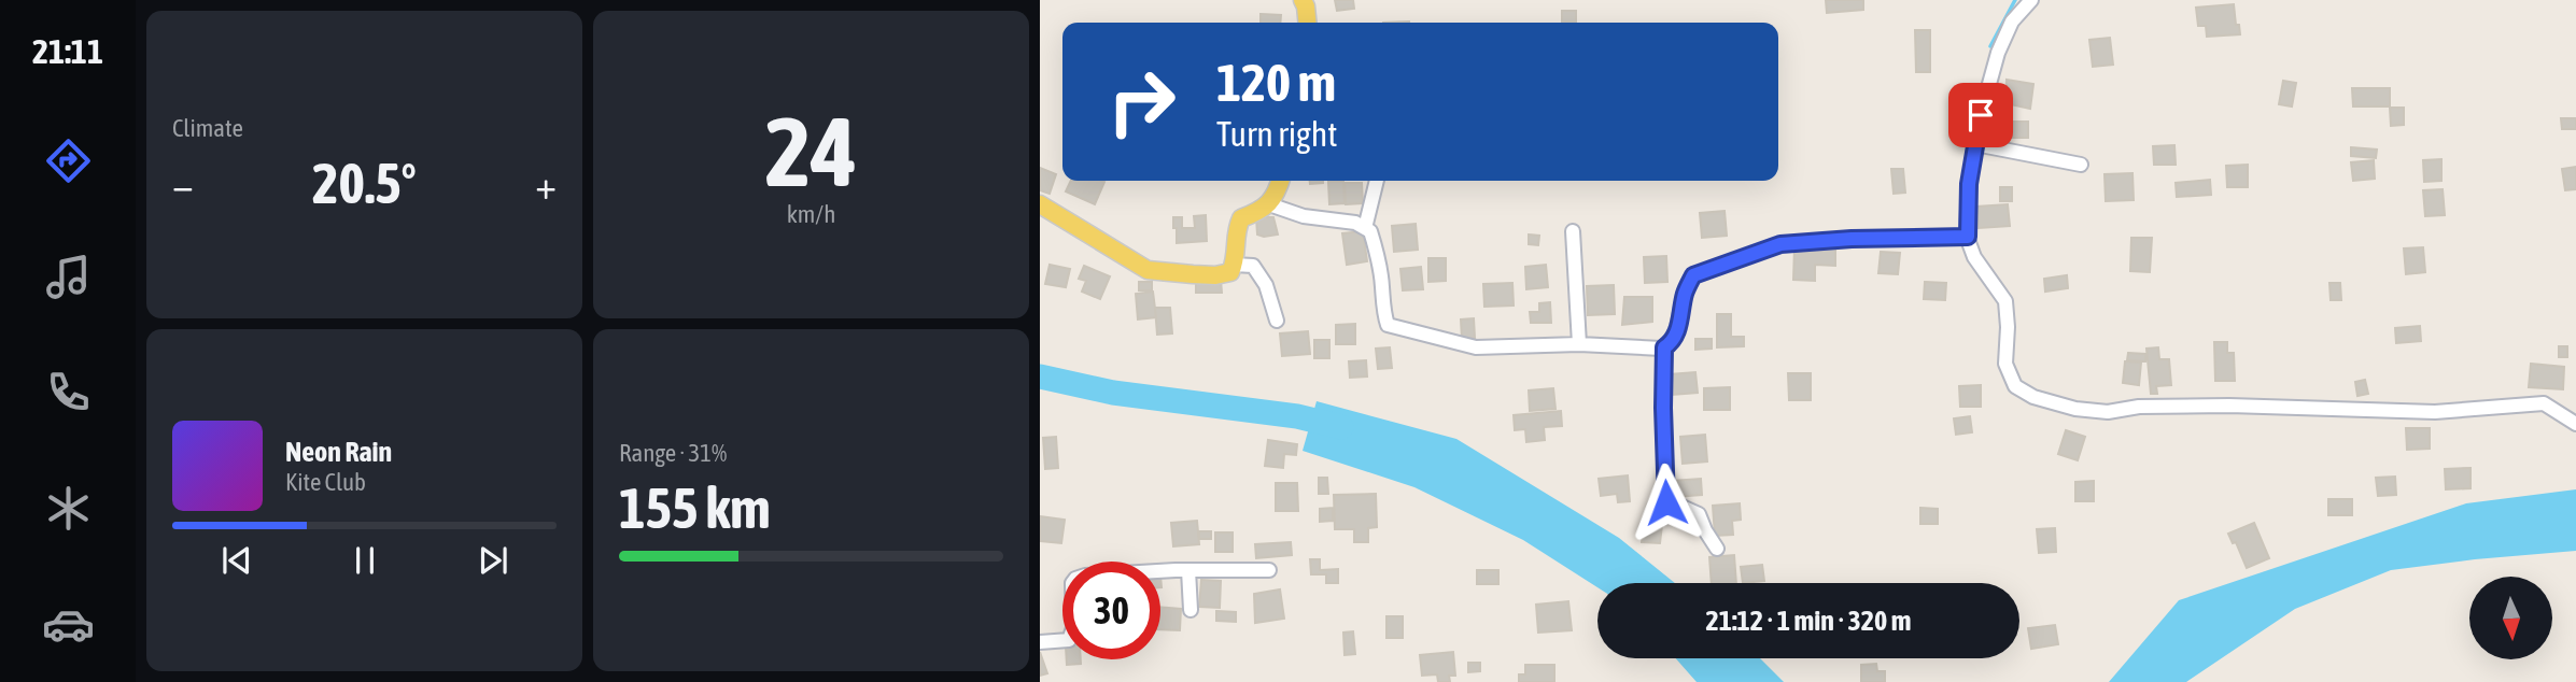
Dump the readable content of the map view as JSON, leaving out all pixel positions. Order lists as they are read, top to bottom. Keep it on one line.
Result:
{"north":"bottom","page":{"tabs":"21:11","tile":["Climate",["24","km/h"],["Range · 31%","155 km"]],"turn":["120 m","Turn right"],"heat":["−","20.5°","+"],"song":["Neon Rain","Kite Club"],"limit":"30","trip":"21:12 · 1 min · 320 m"}}
